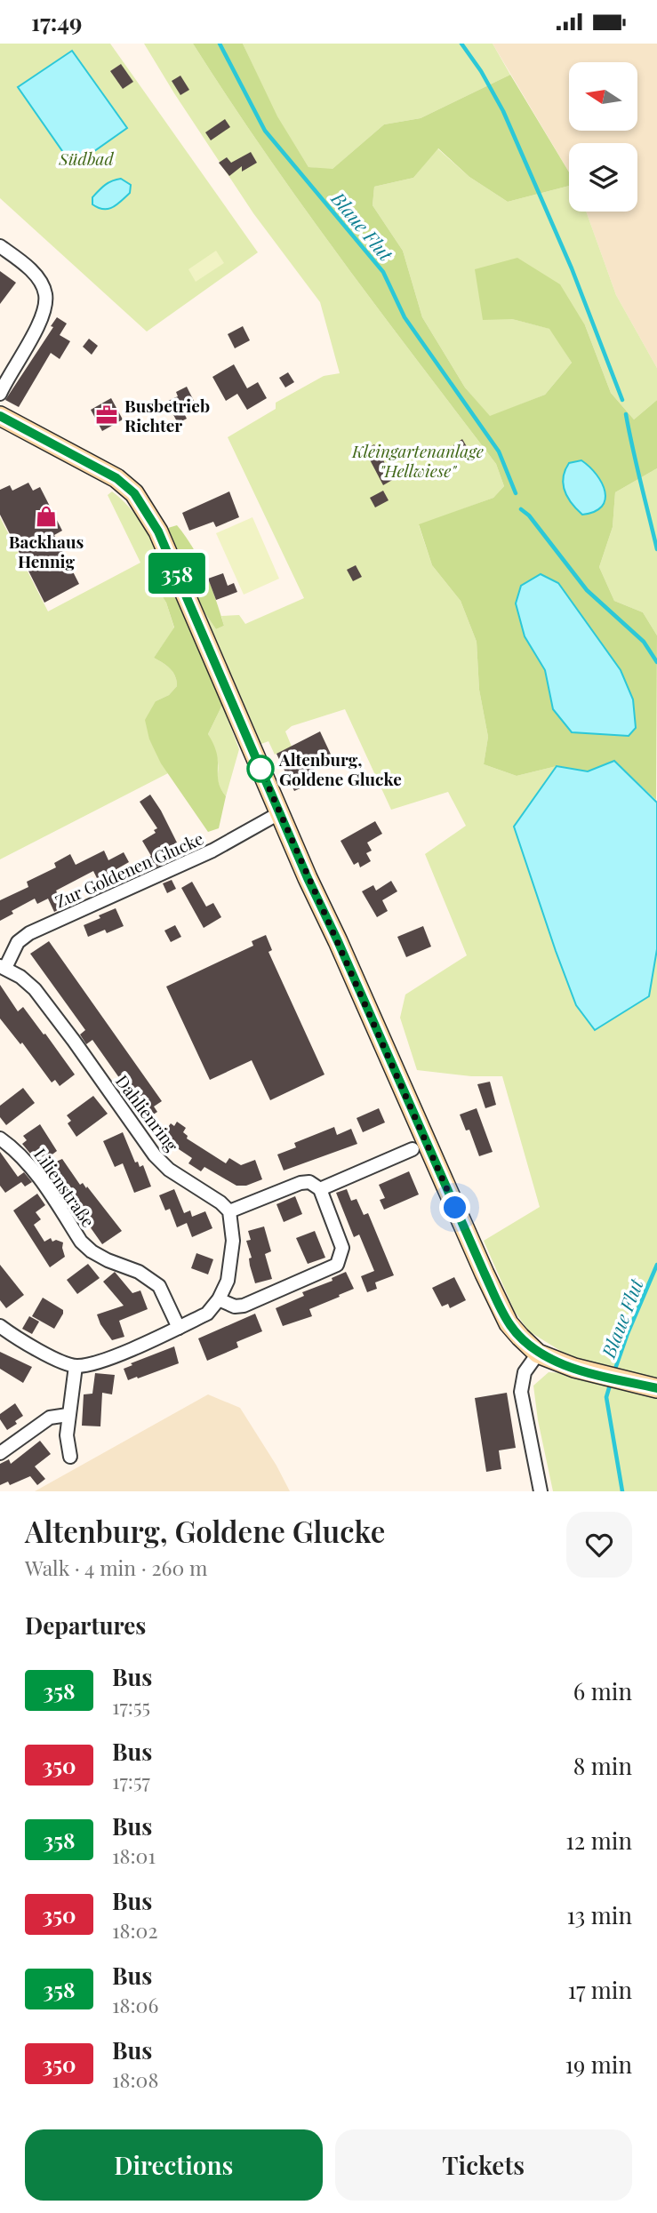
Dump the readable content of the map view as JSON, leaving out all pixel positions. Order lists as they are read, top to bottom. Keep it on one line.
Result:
{"streets":{"street":["Zur Goldenen Glucke","Dahlienring","Lilienstraße"]},"crossings":[["Zur Goldenen Glucke","Dahlienring"]],"water":["Blaue Flut"],"parks":["Südbad","Kleingartenanlage \"Hellwiese\""],"places":{"office":["Busbetrieb Richter"],"shop":["Backhaus Hennig"],"other":["Altenburg, Goldene Glucke"]},"lines":["bus line 358"],"north":"left","page":{"status":"17:49","on_map":"358","heading":[["Altenburg, Goldene Glucke","Walk · 4 min · 260 m"],"Departures"],"list":[{"mark":"358","name":"Bus","note":"17:55","value":"6 min"},{"mark":"350","name":"Bus","note":"17:57","value":"8 min"},{"mark":"358","name":"Bus","note":"18:01","value":"12 min"},{"mark":"350","name":"Bus","note":"18:02","value":"13 min"},{"mark":"358","name":"Bus","note":"18:06","value":"17 min"},{"mark":"350","name":"Bus","note":"18:08","value":"19 min"}],"buttons":["Directions","Tickets"]}}
